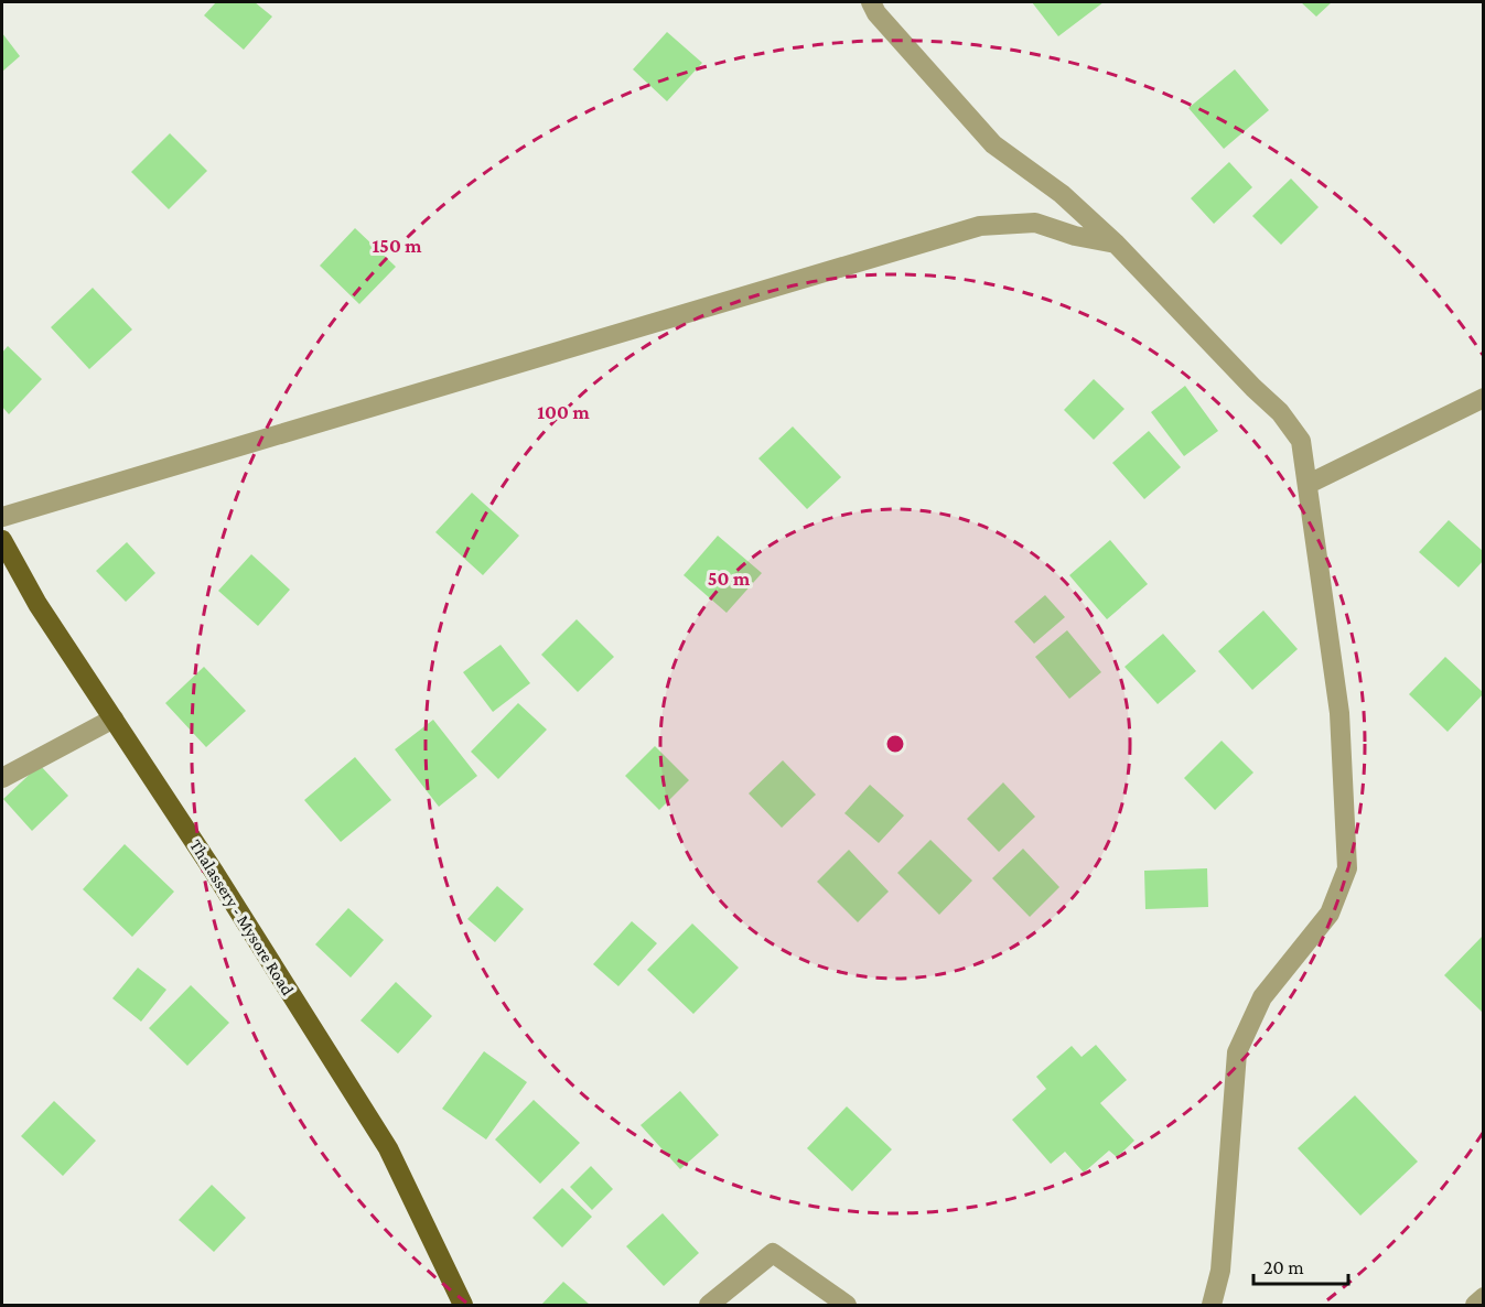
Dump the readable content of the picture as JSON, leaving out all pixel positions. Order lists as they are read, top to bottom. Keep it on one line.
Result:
{"streets":{"main road":["Thalassery - Mysore Road"]},"scale_bar":"20 m","rings":["150 m","100 m","50 m"]}
